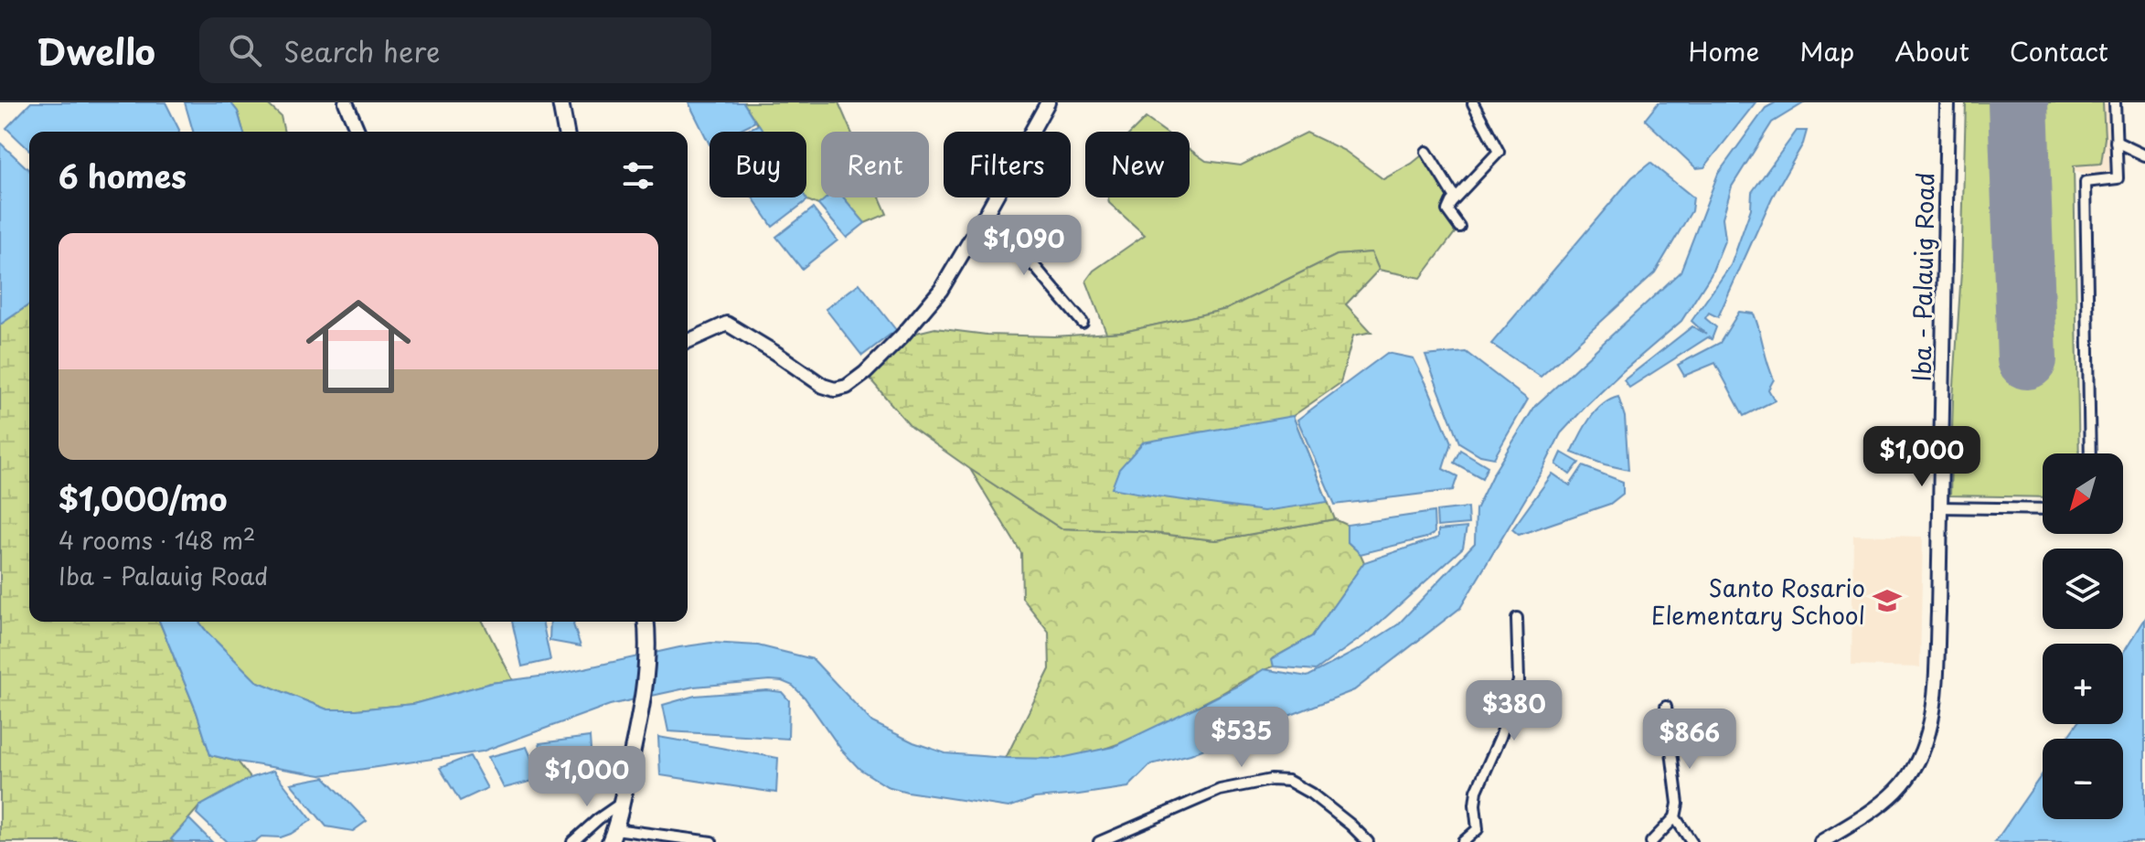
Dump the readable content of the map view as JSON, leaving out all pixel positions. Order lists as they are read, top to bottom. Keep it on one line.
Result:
{"streets":{"main road":["Iba - Palauig Road"]},"places":{"school or university":["Santo Rosario Elementary School"]},"north":"bottom left","page":{"header":"Dwello","search":"Search here","nav":["Home","Map","About","Contact"],"chip":["Buy","Rent","Filters","New"],"heading":"6 homes","price":["$1,090","$1,000","$380","$535","$866","$1,000"],"list":[{"name":"$1,000/mo","note":"4 rooms · 148 m² · Iba - Palauig Road"}],"map_buttons":["+","−"]}}
